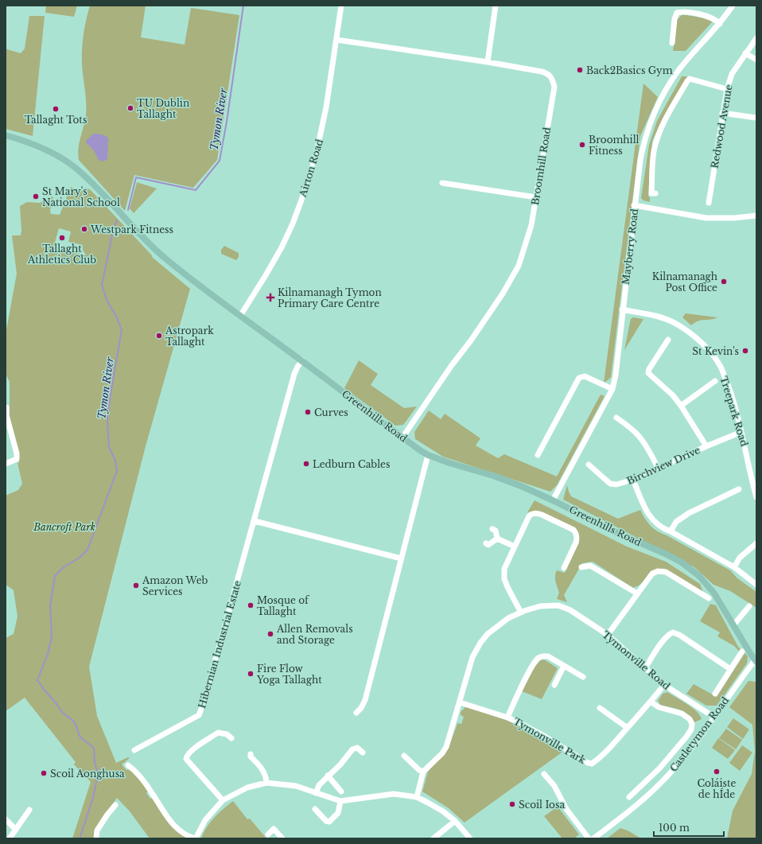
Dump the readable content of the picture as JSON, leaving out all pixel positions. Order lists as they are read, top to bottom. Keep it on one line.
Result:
{"streets":{"main road":["Greenhills Road"],"street":["Redwood Avenue","Broomhill Road","Airton Road","Mayberry Road","Treepark Road","Birchview Drive","Hibernian Industrial Estate","Tymonville Road","Castletymon Road","Tymonville Park"]},"crossings":[["Broomhill Road","Airton Road"],["Broomhill Road","Greenhills Road"],["Airton Road","Greenhills Road"],["Mayberry Road","Treepark Road"],["Mayberry Road","Greenhills Road"],["Treepark Road","Birchview Drive"],["Greenhills Road","Hibernian Industrial Estate"],["Greenhills Road","Castletymon Road"],["Tymonville Road","Castletymon Road"],["Tymonville Road","Tymonville Park"]],"water":["Tymon River"],"parks":["Bancroft Park"],"places":{"other":["Back2Basics Gym","TU Dublin Tallaght","Tallaght Tots","Broomhill Fitness","St Mary's National School","Westpark Fitness","Tallaght Athletics Club","Kilnamanagh Post Office","Astropark Tallaght","St Kevin's","Curves","Ledburn Cables","Amazon Web Services","Mosque of Tallaght","Allen Removals and Storage","Fire Flow Yoga Tallaght","Coláiste de hÍde","Scoil Aonghusa","Scoil Iosa"],"health":["Kilnamanagh Tymon Primary Care Centre"]},"scale_bar":"100 m"}
